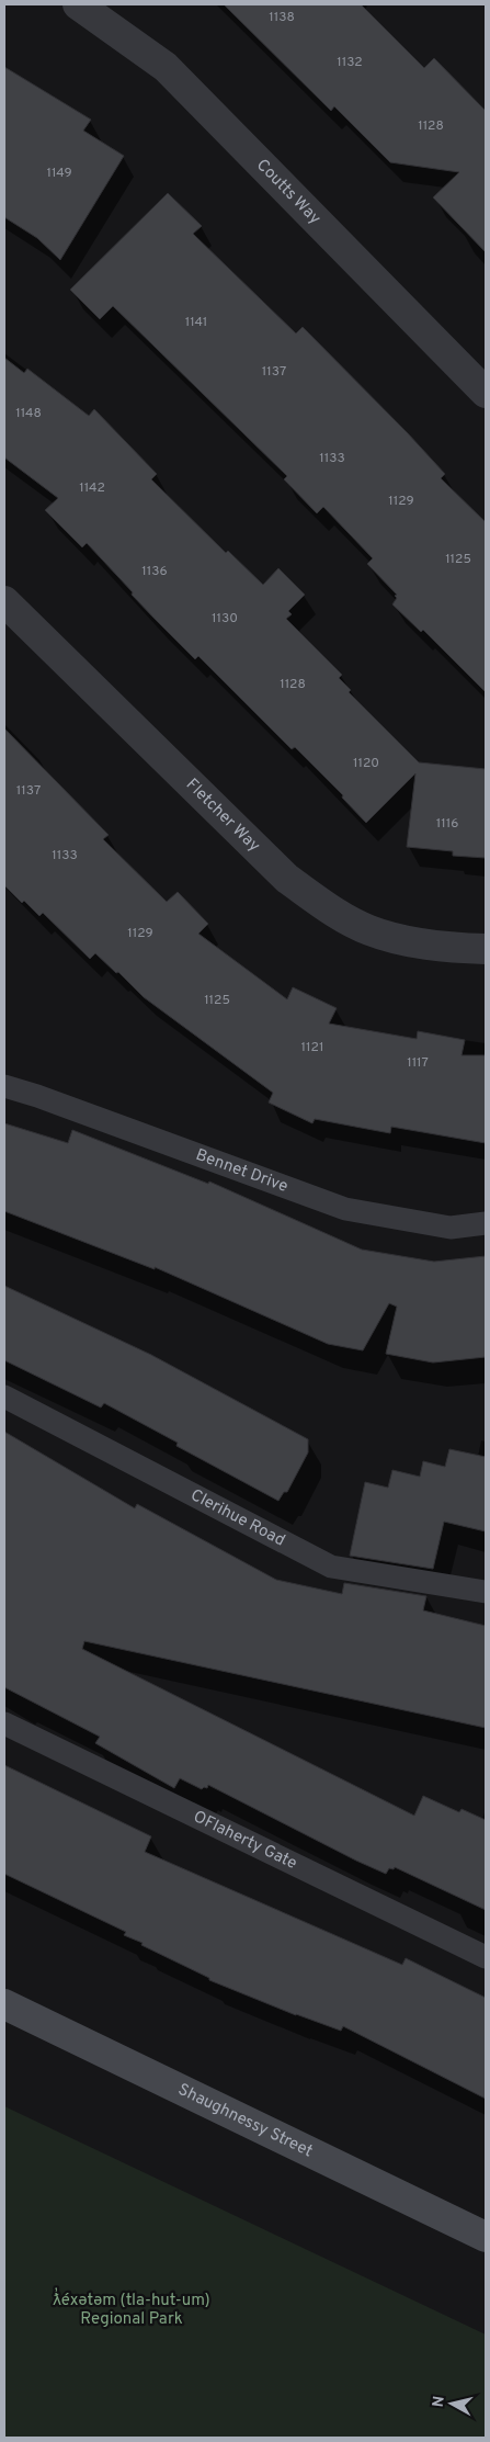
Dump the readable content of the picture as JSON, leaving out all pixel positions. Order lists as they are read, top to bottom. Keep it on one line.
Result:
{"streets":{"main road":["Shaughnessy Street"],"street":["Coutts Way","Fletcher Way"],"lane":["Bennet Drive","Clerihue Road","OFlaherty Gate"]},"parks":["ƛ̓éxətəm (tla-hut-um) Regional Park"],"house_numbers":["1138","1132","1128","1149","1141","1137","1148","1133","1142","1129","1125","1136","1130","1128","1120","1137","1116","1133","1129","1125","1121","1117"],"north":"left"}
